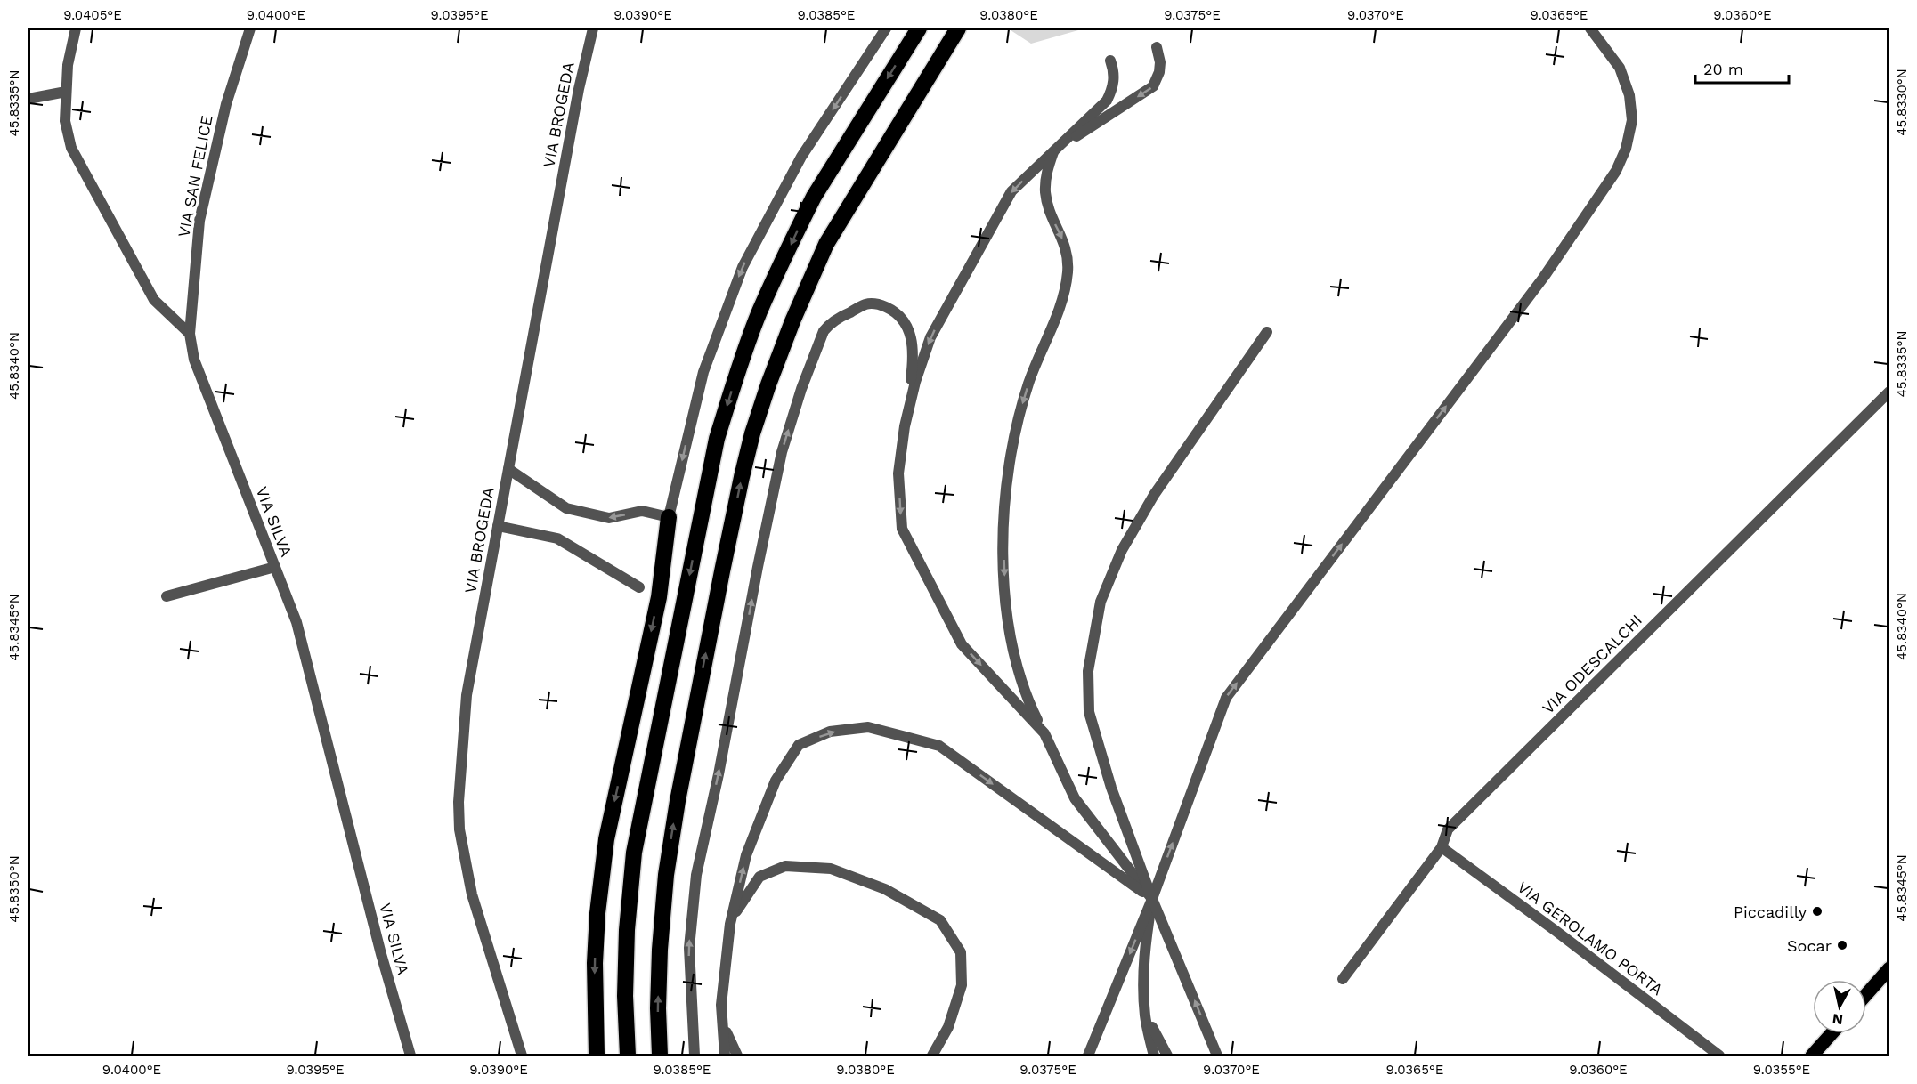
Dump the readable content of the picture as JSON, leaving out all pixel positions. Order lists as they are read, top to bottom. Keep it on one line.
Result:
{"streets":{"street":["VIA BROGEDA","VIA SAN FELICE","VIA SILVA","VIA ODESCALCHI","VIA GEROLAMO PORTA"]},"crossings":[["VIA SAN FELICE","VIA SILVA"],["VIA ODESCALCHI","VIA GEROLAMO PORTA"]],"places":["Piccadilly","Socar"],"scale_bar":"20 m","north":"bottom","coordinates":["9.0405°E","9.0400°E","9.0395°E","9.0390°E","9.0385°E","9.0380°E","9.0375°E","9.0370°E","9.0365°E","9.0360°E","45.8330°N","45.8335°N","45.8340°N","45.8345°N","45.8350°N","9.0355°E"]}
